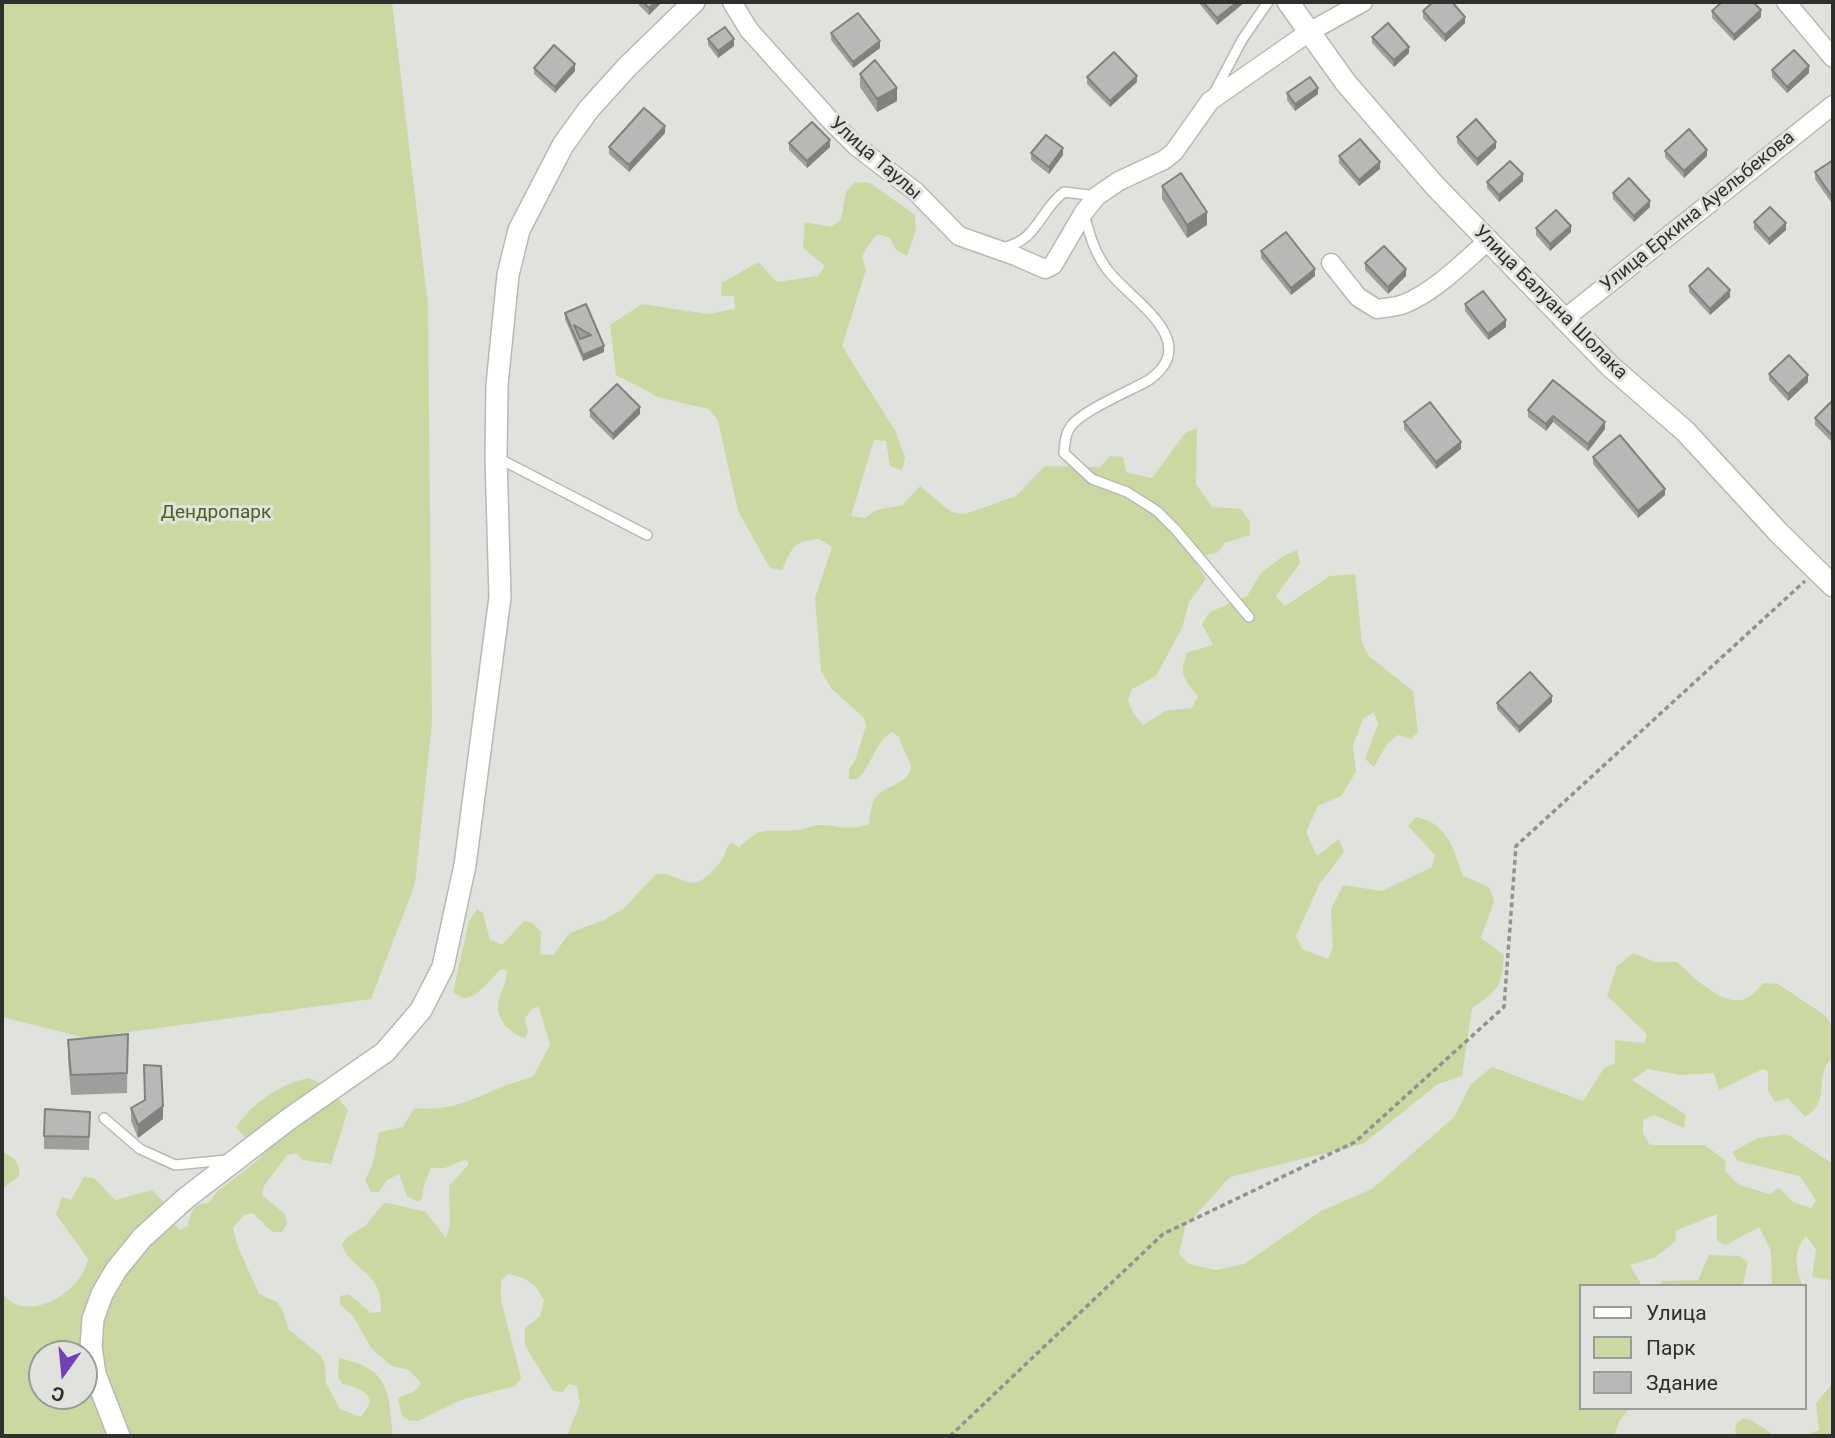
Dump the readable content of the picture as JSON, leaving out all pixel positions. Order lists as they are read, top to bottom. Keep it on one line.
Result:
{"streets":{"street":["Улица Таулы","Улица Еркина Ауельбекова","Улица Балуана Шолака"]},"crossings":[["Улица Еркина Ауельбекова","Улица Балуана Шолака"]],"parks":["Дендропарк"],"legend":["Улица","Парк","Здание"],"north":"bottom"}
